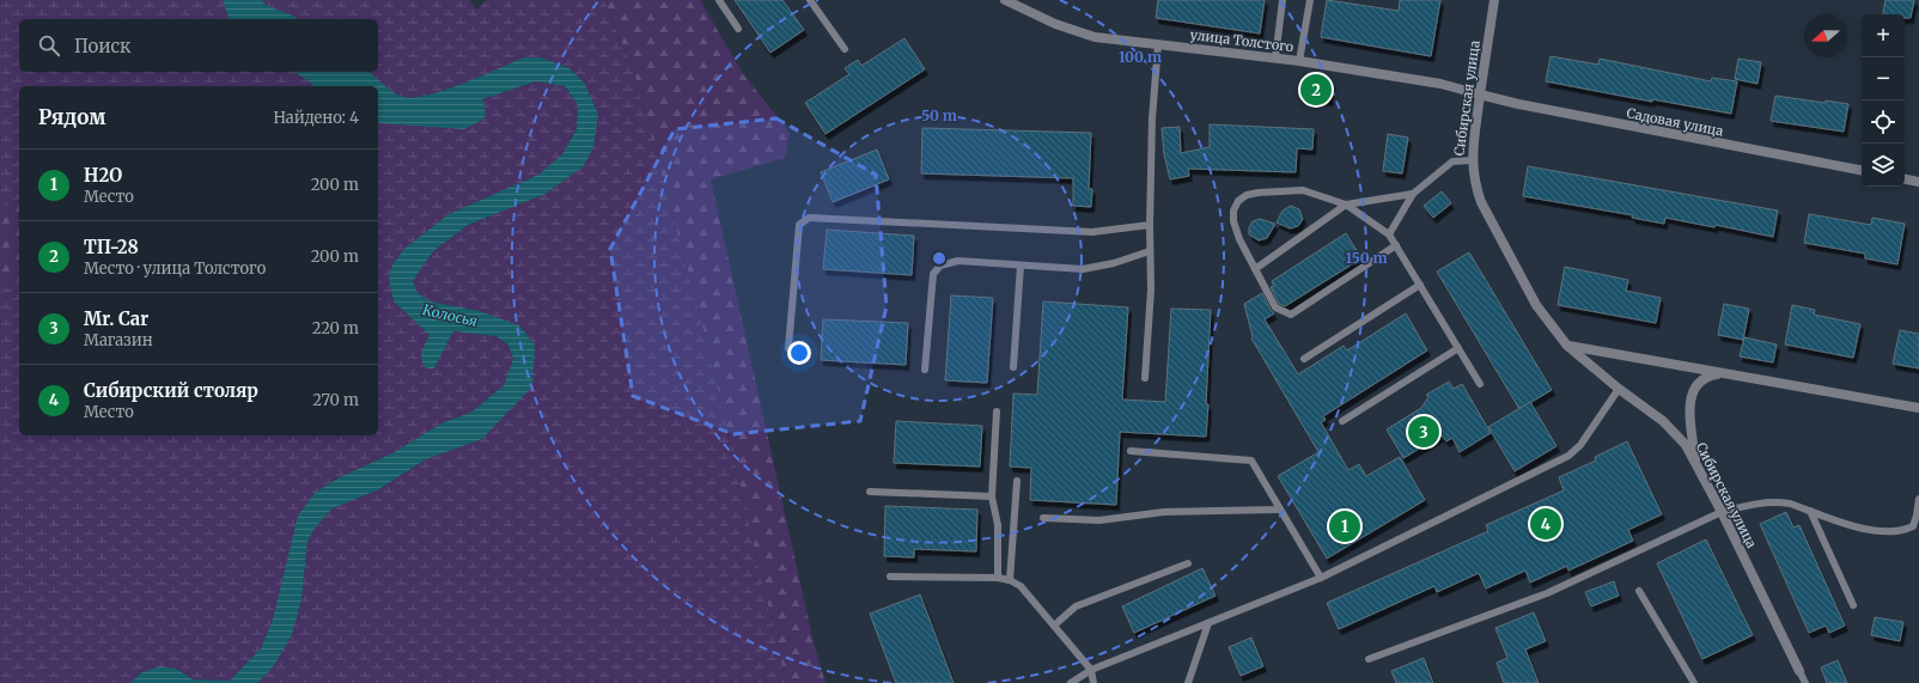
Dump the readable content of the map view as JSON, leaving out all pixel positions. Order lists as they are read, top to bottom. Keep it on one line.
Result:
{"streets":{"street":["улица Толстого","Сибирская улица","Садовая улица"]},"crossings":[["улица Толстого","Сибирская улица"],["улица Толстого","Садовая улица"],["Сибирская улица","Садовая улица"]],"water":["Колосья"],"north":"left","page":{"map_buttons":["+","−"],"search":"Поиск","pins":["2","3","4","1"],"heading":["Рядом","Найдено: 4"],"list":[{"mark":"1","name":"Н2О","note":"Место","value":"200 m"},{"mark":"2","name":"ТП-28","note":"Место · улица Толстого","value":"200 m"},{"mark":"3","name":"Mr. Car","note":"Магазин","value":"220 m"},{"mark":"4","name":"Сибирский столяр","note":"Место","value":"270 m"}]},"rings":["100 m","50 m","150 m"]}
